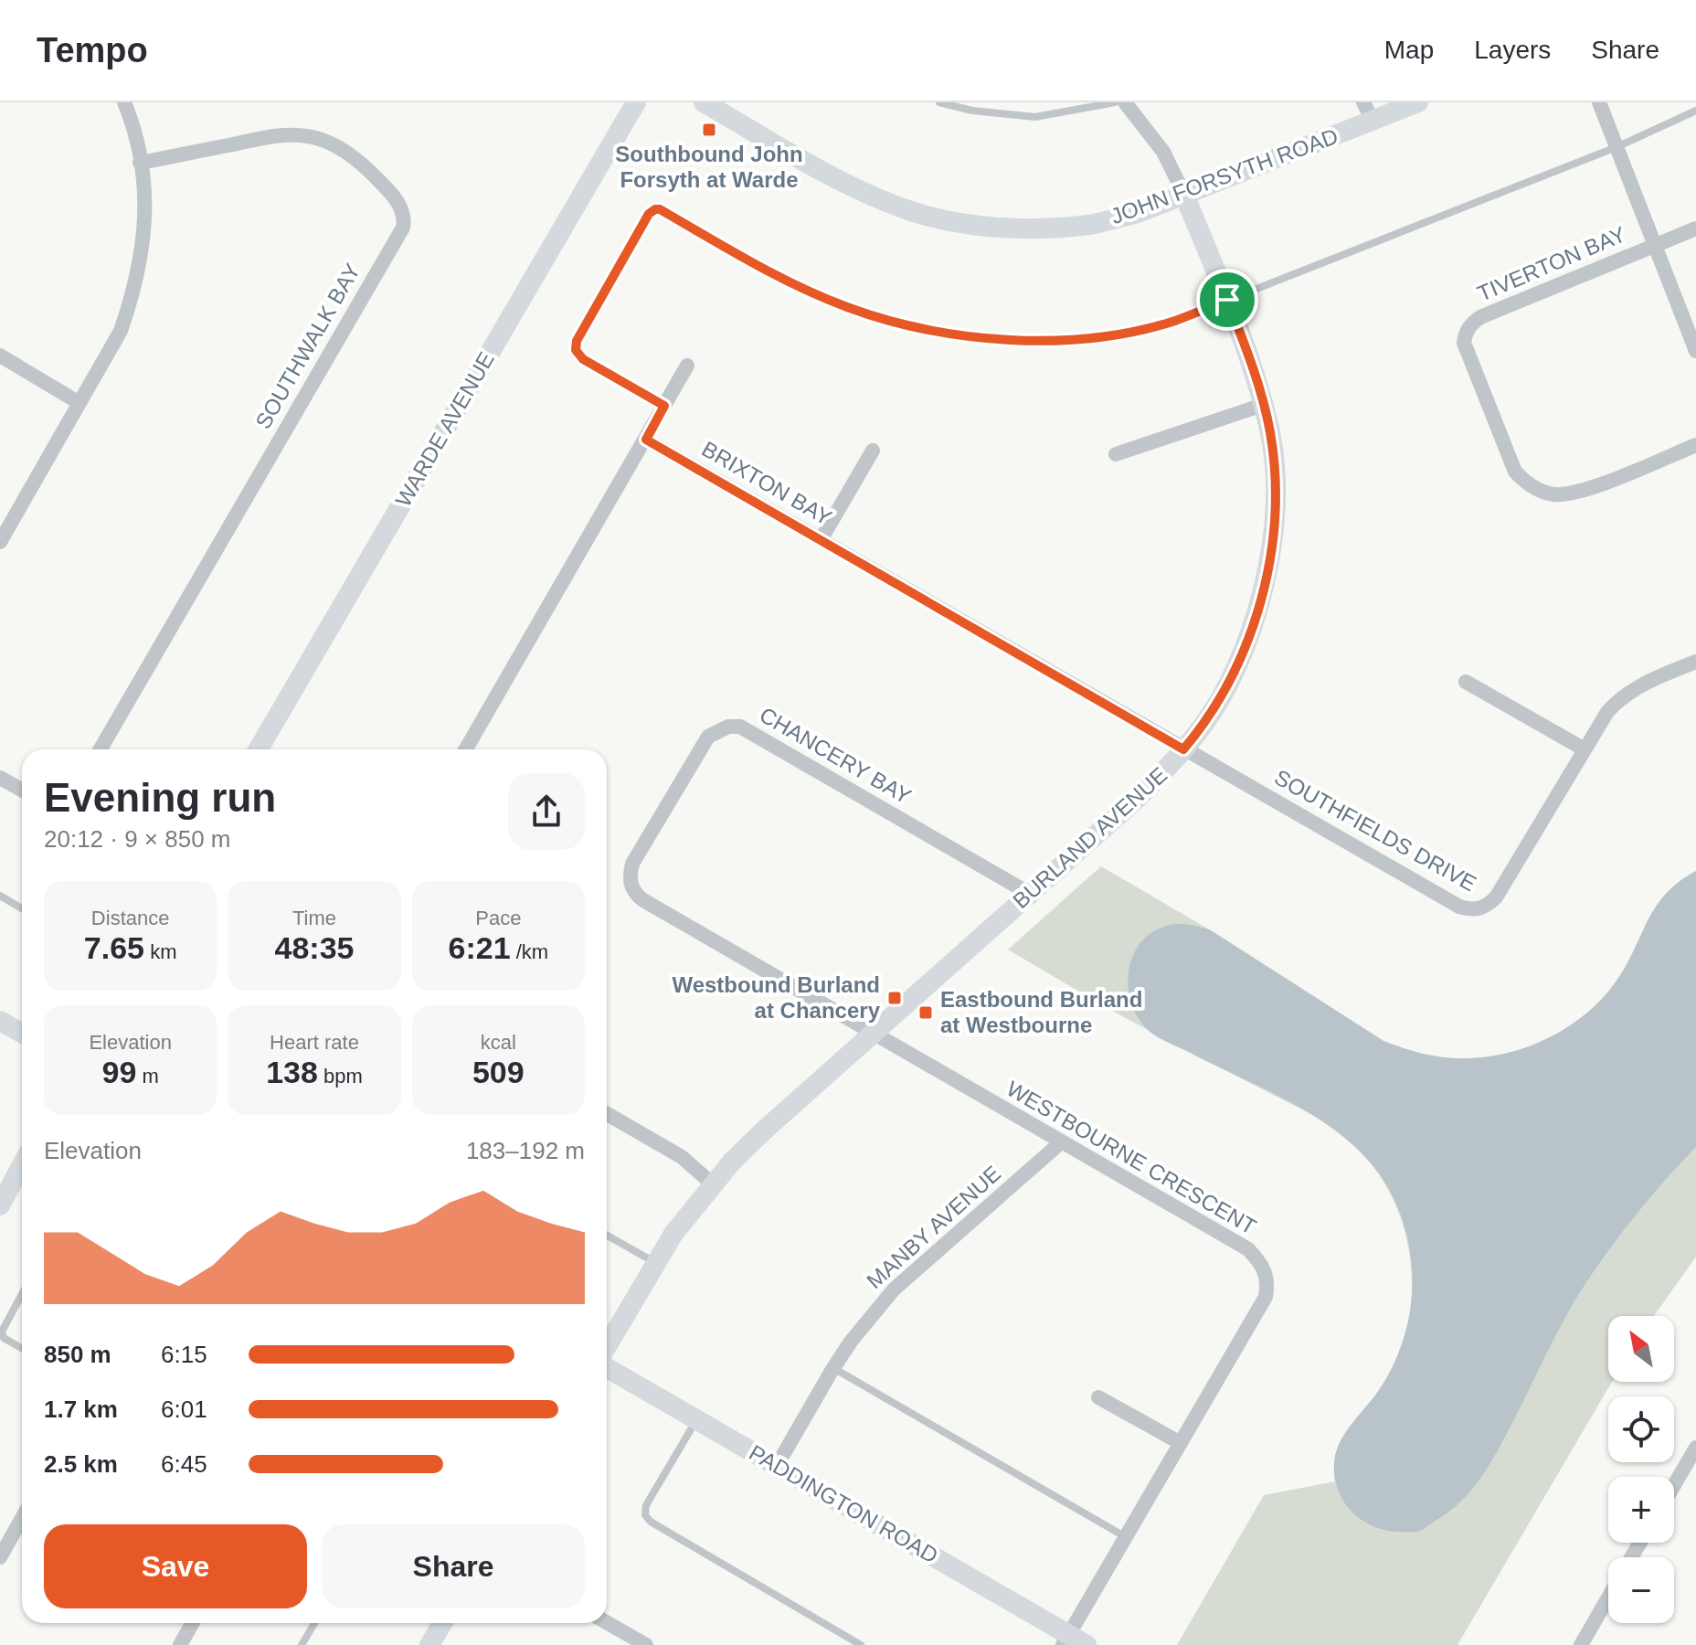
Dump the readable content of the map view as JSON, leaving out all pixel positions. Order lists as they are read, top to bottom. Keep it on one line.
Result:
{"streets":{"street":["JOHN FORSYTH ROAD","TIVERTON BAY","SOUTHWALK BAY","WARDE AVENUE","BRIXTON BAY","CHANCERY BAY","SOUTHFIELDS DRIVE","BURLAND AVENUE","WESTBOURNE CRESCENT","MANBY AVENUE","PADDINGTON ROAD"]},"crossings":[["JOHN FORSYTH ROAD","BURLAND AVENUE"],["BRIXTON BAY","SOUTHFIELDS DRIVE"],["BRIXTON BAY","BURLAND AVENUE"],["CHANCERY BAY","BURLAND AVENUE"],["CHANCERY BAY","WESTBOURNE CRESCENT"],["SOUTHFIELDS DRIVE","BURLAND AVENUE"],["BURLAND AVENUE","WESTBOURNE CRESCENT"],["WESTBOURNE CRESCENT","MANBY AVENUE"],["WESTBOURNE CRESCENT","PADDINGTON ROAD"],["MANBY AVENUE","PADDINGTON ROAD"]],"places":{"transit":["Southbound John Forsyth at Warde","Westbound Burland at Chancery","Eastbound Burland at Westbourne"]},"north":"top left","page":{"header":"Tempo","nav":["Map","Layers","Share"],"heading":["Evening run","20:12 · 9 × 850 m"],"stats":[["Distance","7.65 km"],["Time","48:35"],["Pace","6:21 /km"],["Elevation","99 m"],["Heart rate","138 bpm"],["kcal","509"]],"chart":["Elevation","183–192 m"],"map_buttons":["+","−"],"list":[{"name":"850 m","note":"6:15"},{"name":"1.7 km","note":"6:01"},{"name":"2.5 km","note":"6:45"}],"buttons":["Save","Share"]}}
